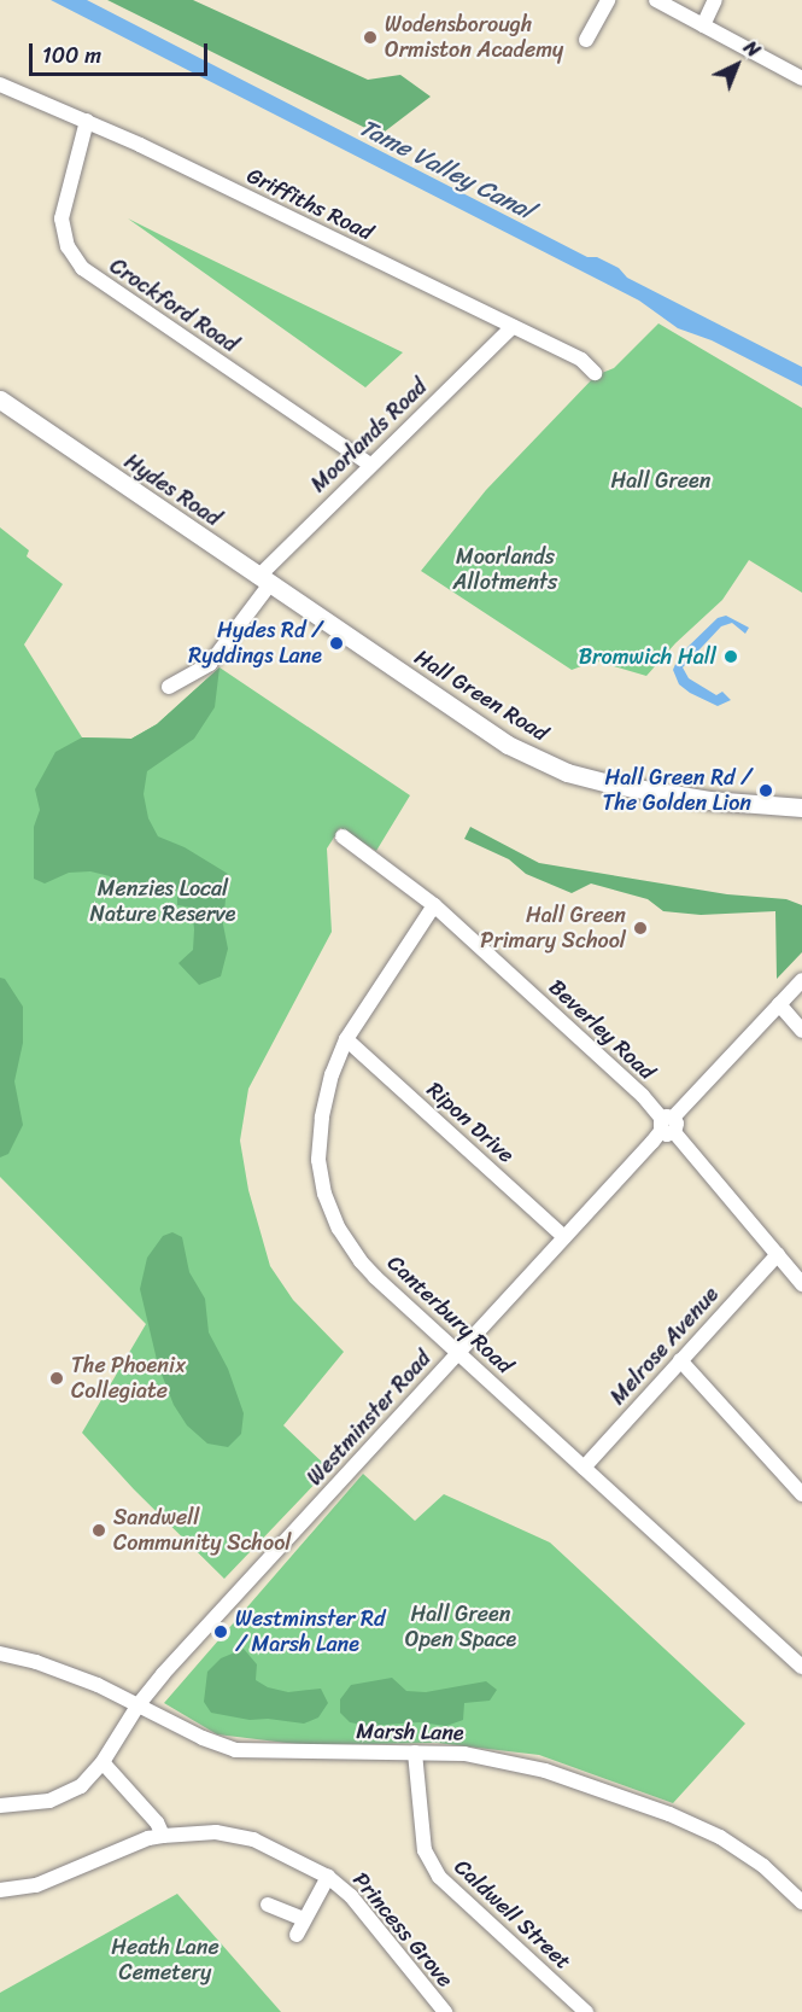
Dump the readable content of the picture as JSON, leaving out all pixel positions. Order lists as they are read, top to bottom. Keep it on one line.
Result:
{"streets":{"street":["Griffiths Road","Crockford Road","Moorlands Road","Hydes Road","Hall Green Road","Beverley Road","Ripon Drive","Canterbury Road","Melrose Avenue","Westminster Road","Marsh Lane","Caldwell Street","Princess Grove"]},"crossings":[["Griffiths Road","Crockford Road"],["Griffiths Road","Moorlands Road"],["Crockford Road","Moorlands Road"],["Moorlands Road","Hydes Road"],["Hydes Road","Hall Green Road"],["Beverley Road","Canterbury Road"],["Beverley Road","Melrose Avenue"],["Beverley Road","Westminster Road"],["Ripon Drive","Canterbury Road"],["Ripon Drive","Westminster Road"],["Canterbury Road","Melrose Avenue"],["Canterbury Road","Westminster Road"],["Westminster Road","Marsh Lane"],["Marsh Lane","Caldwell Street"]],"water":["Tame Valley Canal"],"parks":["Hall Green","Moorlands Allotments","Menzies Local Nature Reserve","Hall Green Open Space","Heath Lane Cemetery"],"places":["Wodensborough Ormiston Academy","Hydes Rd / Ryddings Lane","Bromwich Hall","Hall Green Rd / The Golden Lion","Hall Green Primary School","The Phoenix Collegiate","Sandwell Community School","Westminster Rd / Marsh Lane"],"scale_bar":"100 m","north":"top right"}
